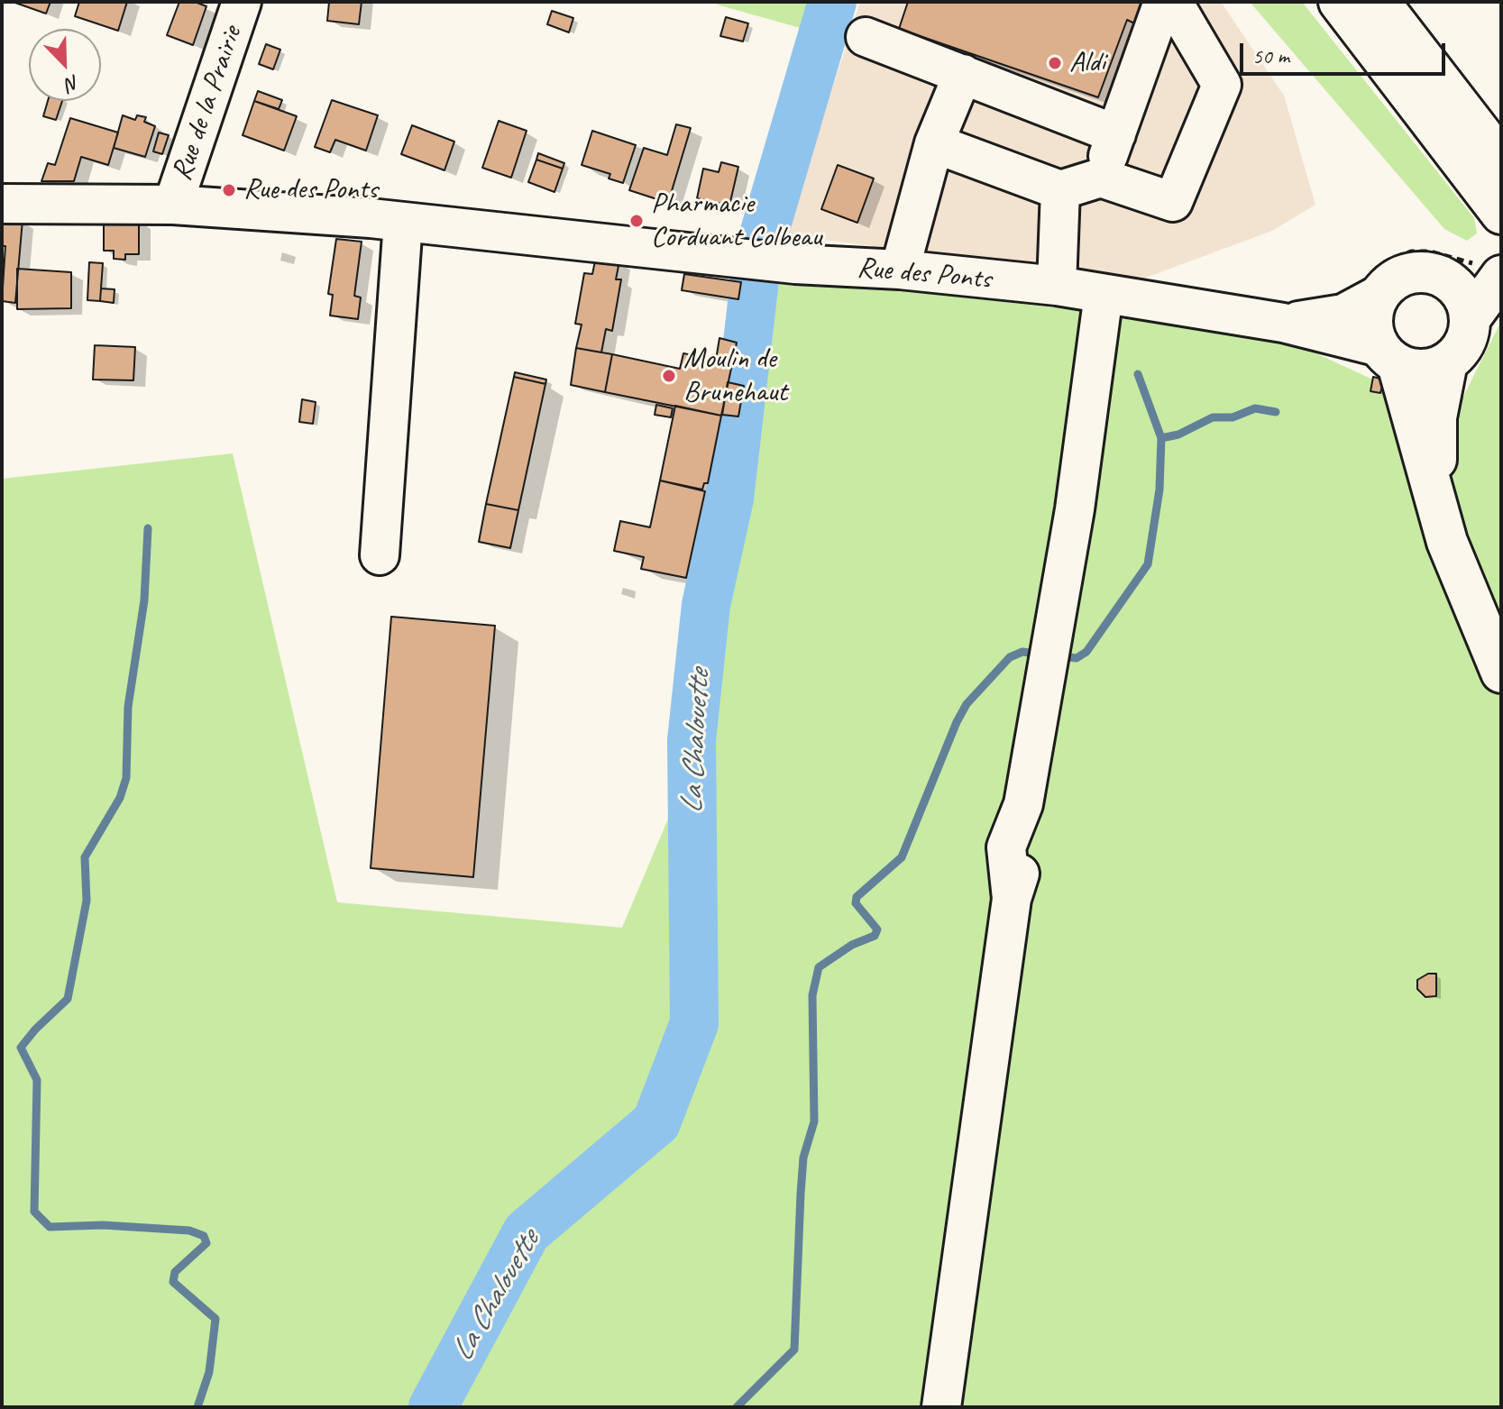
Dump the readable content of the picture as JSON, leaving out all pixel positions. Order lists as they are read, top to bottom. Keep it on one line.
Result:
{"streets":{"street":["Rue de la Prairie","Rue des Ponts"]},"crossings":[["Rue de la Prairie","Rue des Ponts"]],"water":["La Chalouette"],"places":["Aldi","Rue des Ponts","Pharmacie Corduant Colbeau","Moulin de Brunehaut"],"scale_bar":"50 m","north":"bottom right"}
